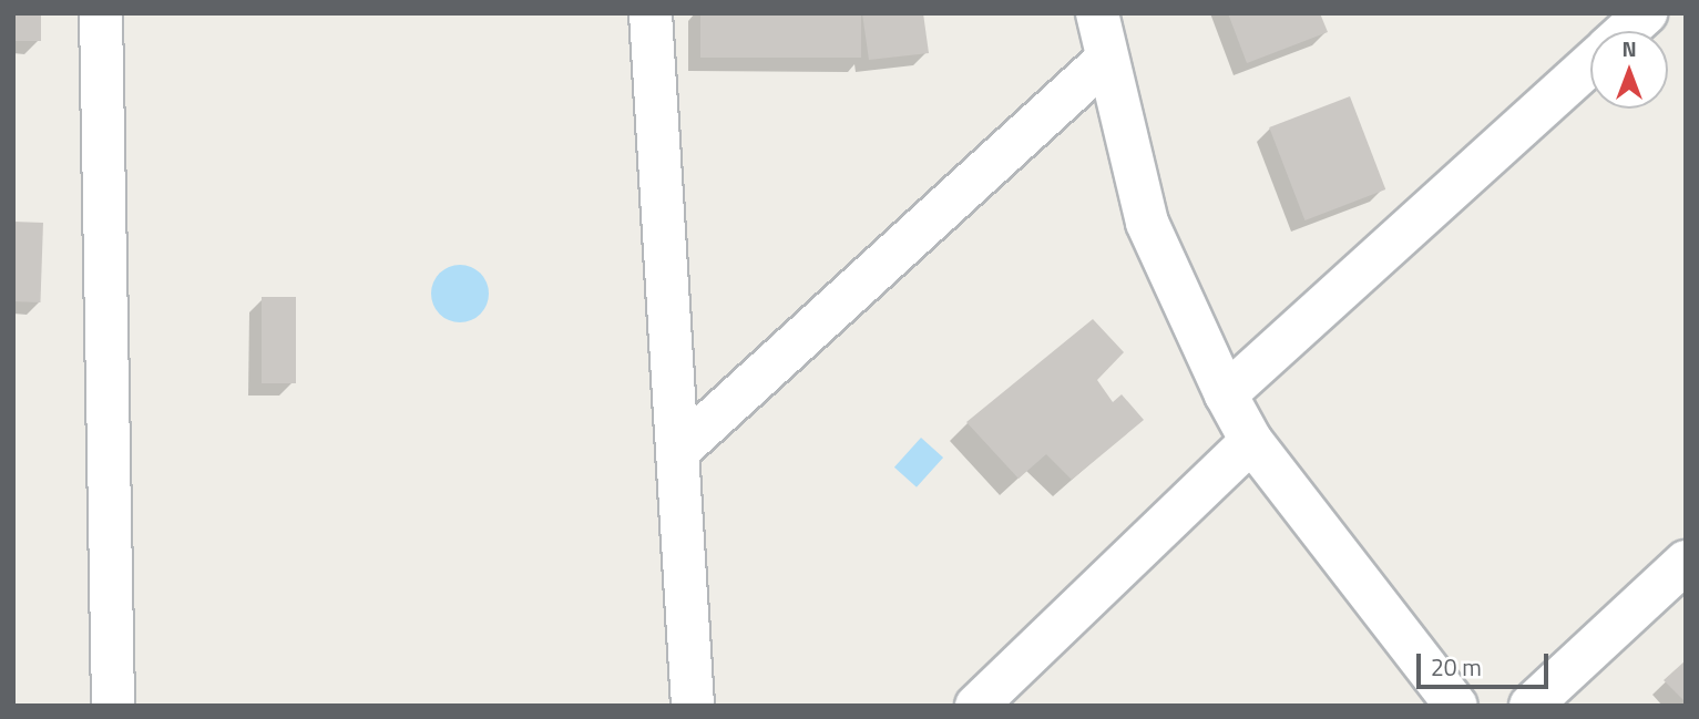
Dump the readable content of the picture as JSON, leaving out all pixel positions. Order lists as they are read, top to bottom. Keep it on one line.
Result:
{"scale_bar":"20 m","north":"top"}
